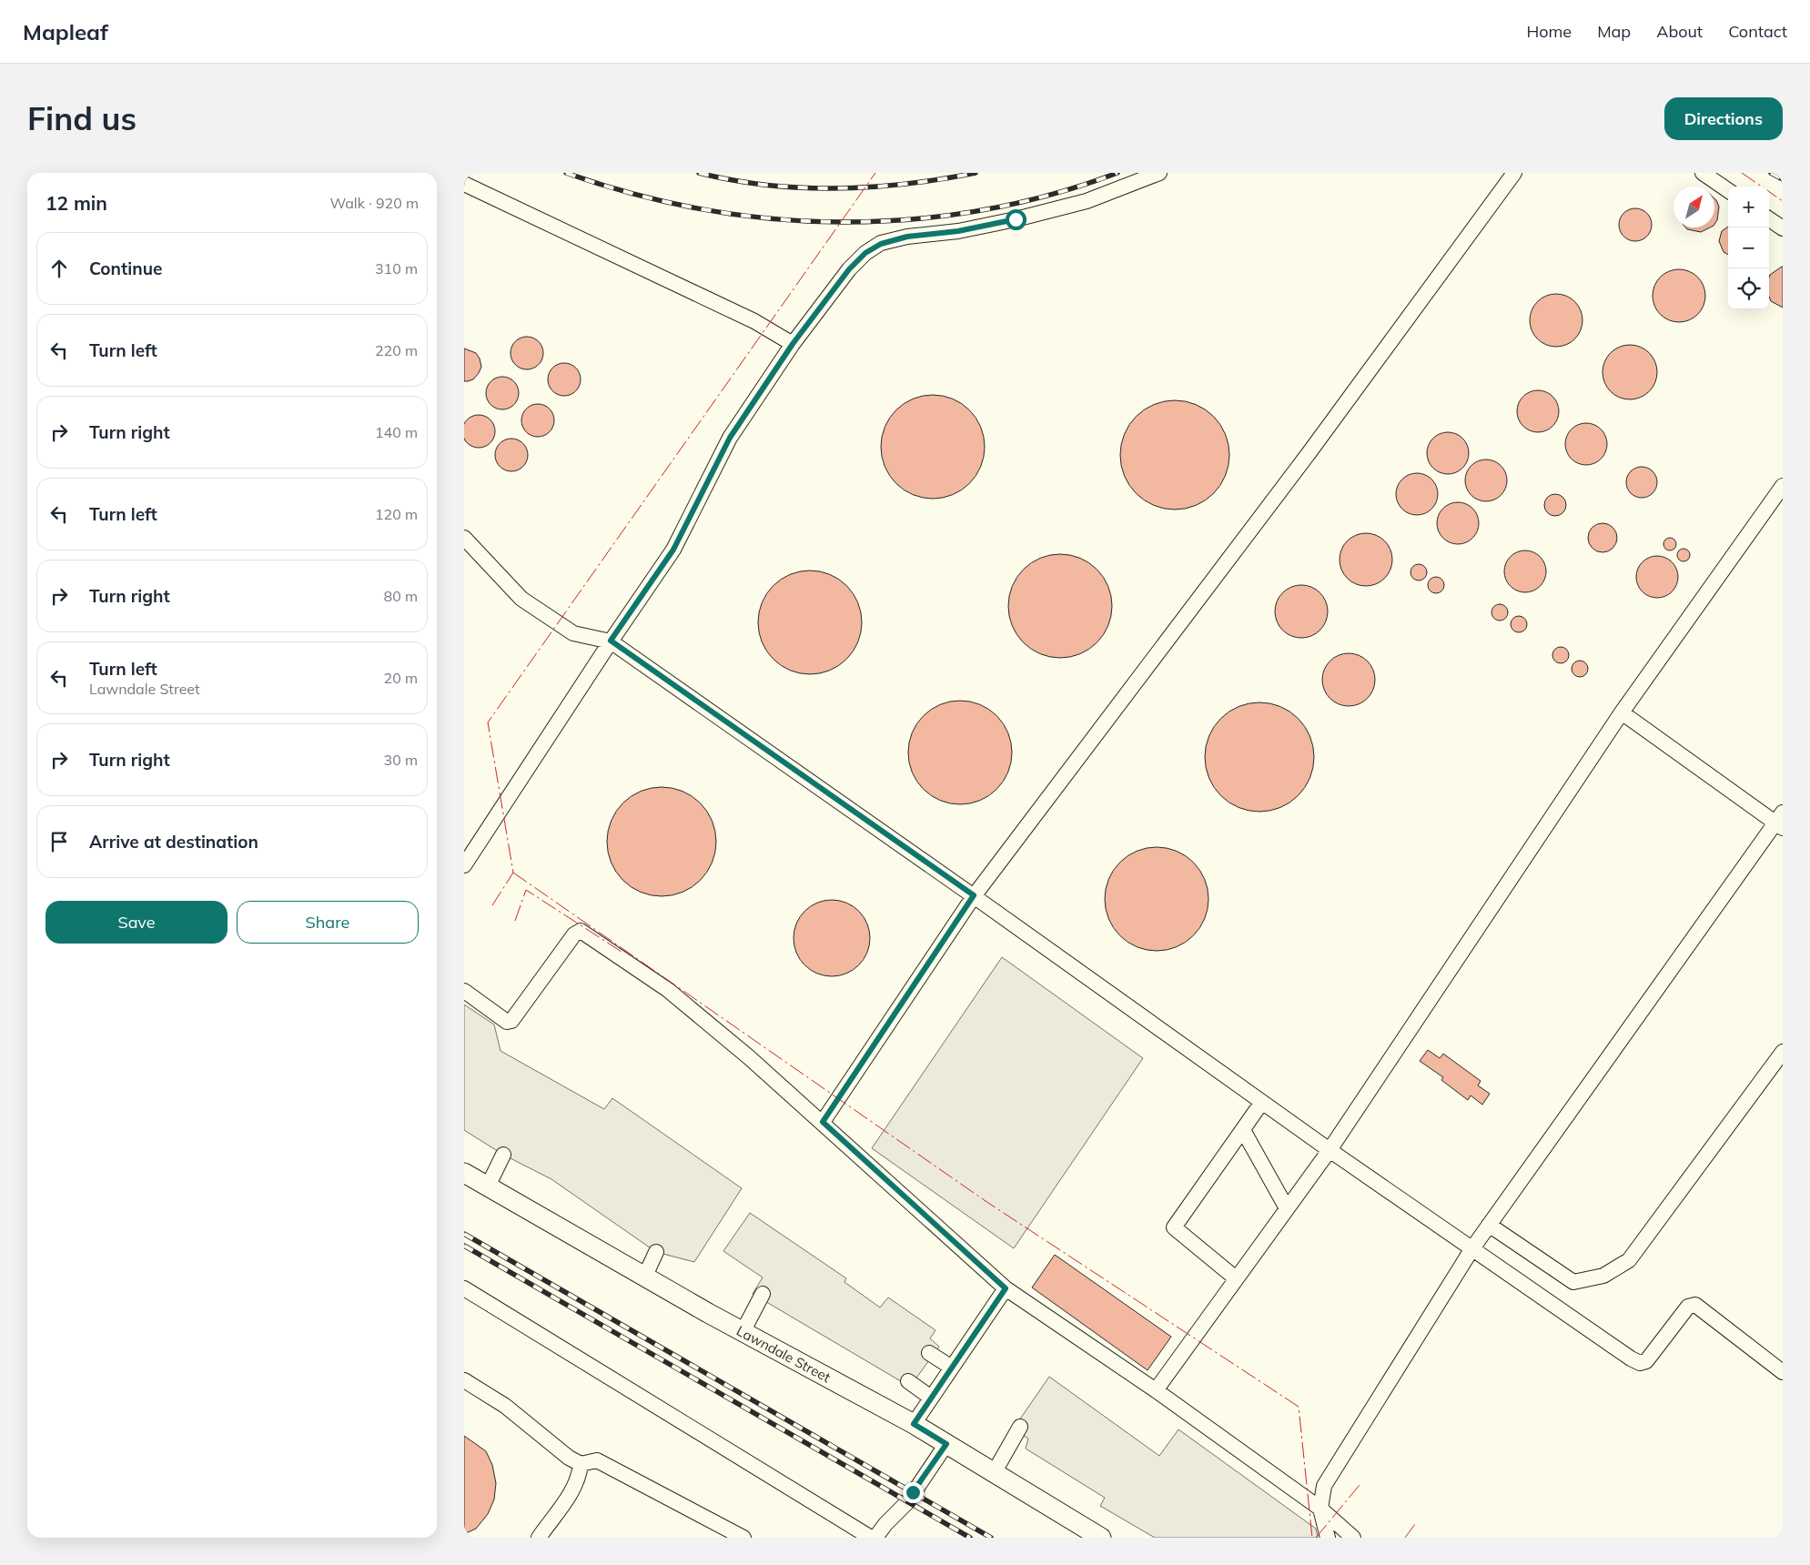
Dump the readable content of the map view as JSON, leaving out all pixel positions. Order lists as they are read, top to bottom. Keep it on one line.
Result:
{"streets":{"main road":["Lawndale Street"]},"north":"top right","page":{"header":"Mapleaf","nav":["Home","Map","About","Contact"],"buttons":["Directions",["Save","Share"]],"title":"Find us","heading":["12 min","Walk · 920 m"],"map_buttons":["+","−"],"list":[["Continue","310 m"],["Turn left","220 m"],["Turn right","140 m"],["Turn left","120 m"],["Turn right","80 m"],["Turn left","Lawndale Street","20 m"],["Turn right","30 m"],"Arrive at destination"]}}
